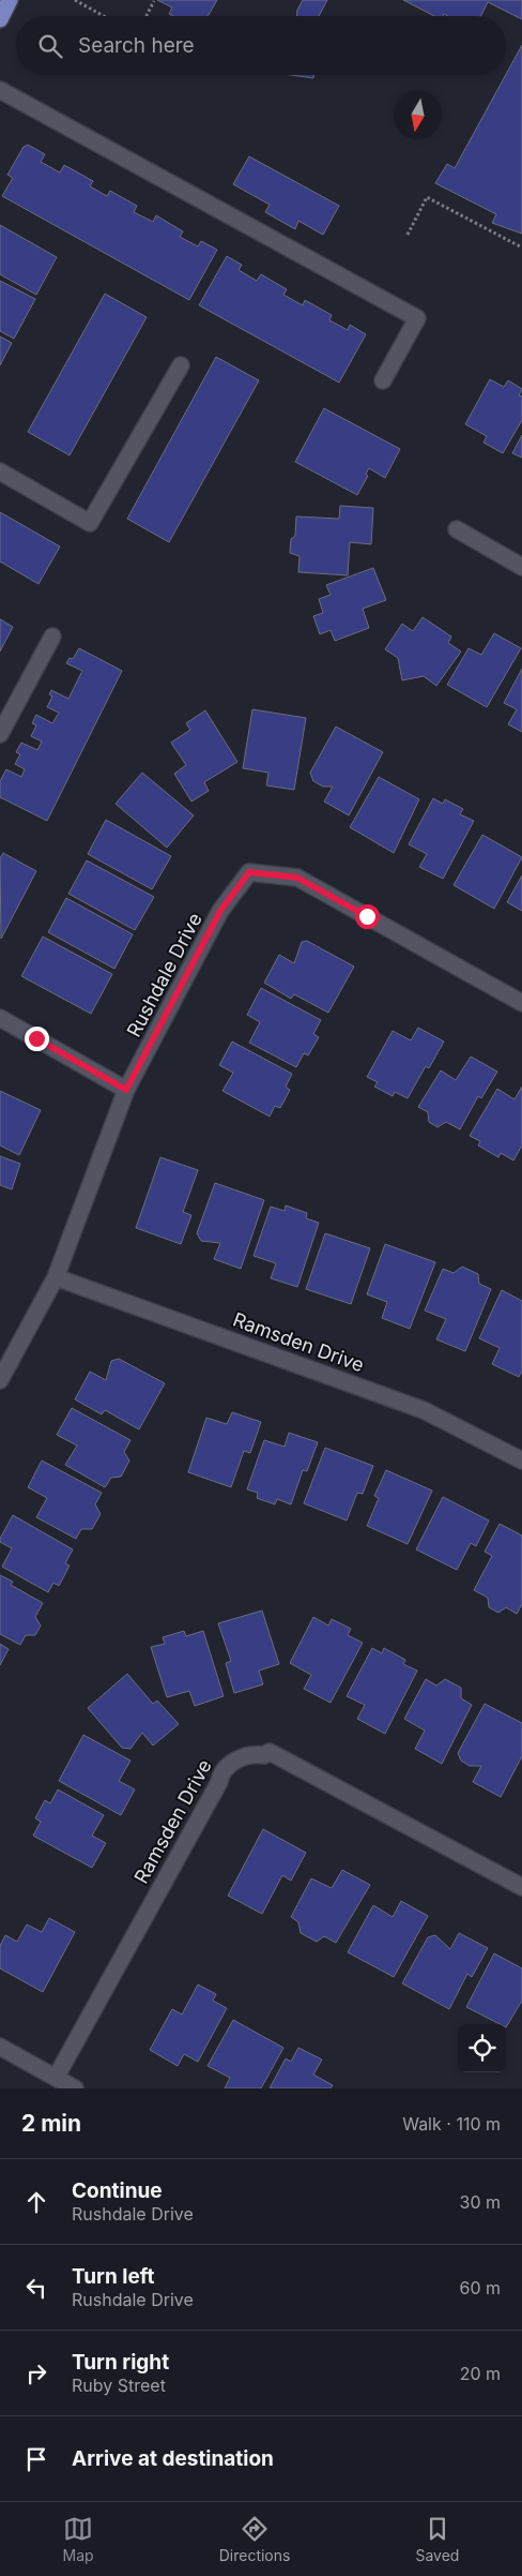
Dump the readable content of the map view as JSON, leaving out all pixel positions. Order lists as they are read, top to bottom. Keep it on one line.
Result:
{"streets":{"street":["Rushdale Drive","Ramsden Drive"]},"crossings":[["Rushdale Drive","Ramsden Drive"]],"north":"bottom","page":{"search":"Search here","heading":["2 min","Walk · 110 m"],"list":[["Continue","Rushdale Drive","30 m"],["Turn left","Rushdale Drive","60 m"],["Turn right","Ruby Street","20 m"],"Arrive at destination"],"nav":["Map","Directions","Saved"]}}
